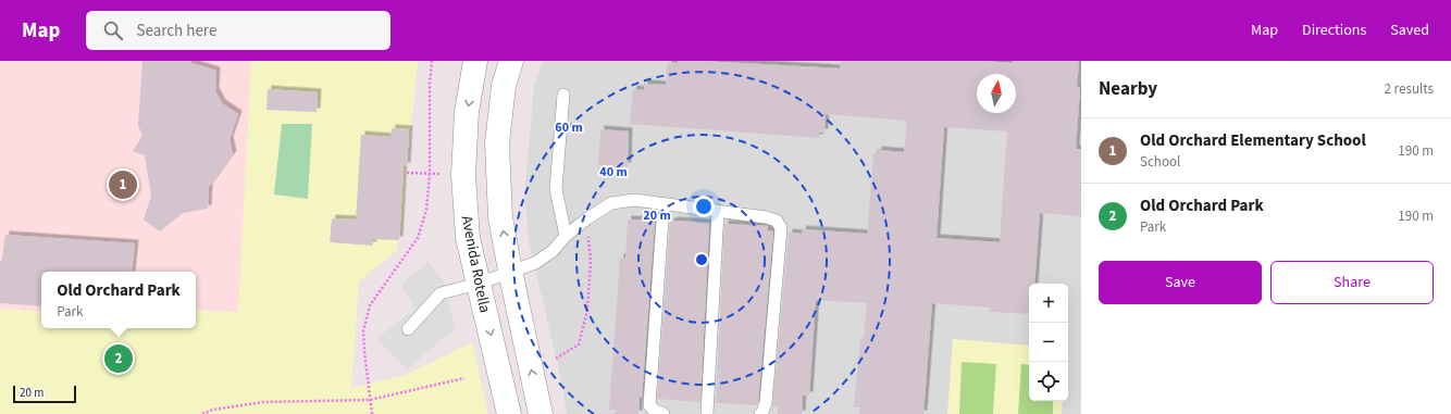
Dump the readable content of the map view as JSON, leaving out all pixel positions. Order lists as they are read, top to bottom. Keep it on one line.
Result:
{"streets":{"street":["Avenida Rotella"]},"scale_bar":"20 m","north":"top","page":{"header":"Map","search":"Search here","nav":["Map","Directions","Saved"],"heading":["Nearby","2 results"],"list":[{"mark":"1","name":"Old Orchard Elementary School","note":"School","value":"190 m"},{"mark":"2","name":"Old Orchard Park","note":"Park","value":"190 m"}],"pins":["1","2"],"buttons":["Save","Share"],"popup":["Old Orchard Park","Park"],"map_buttons":["+","−"],"scale":"20 m"},"rings":["60 m","40 m","20 m"]}
